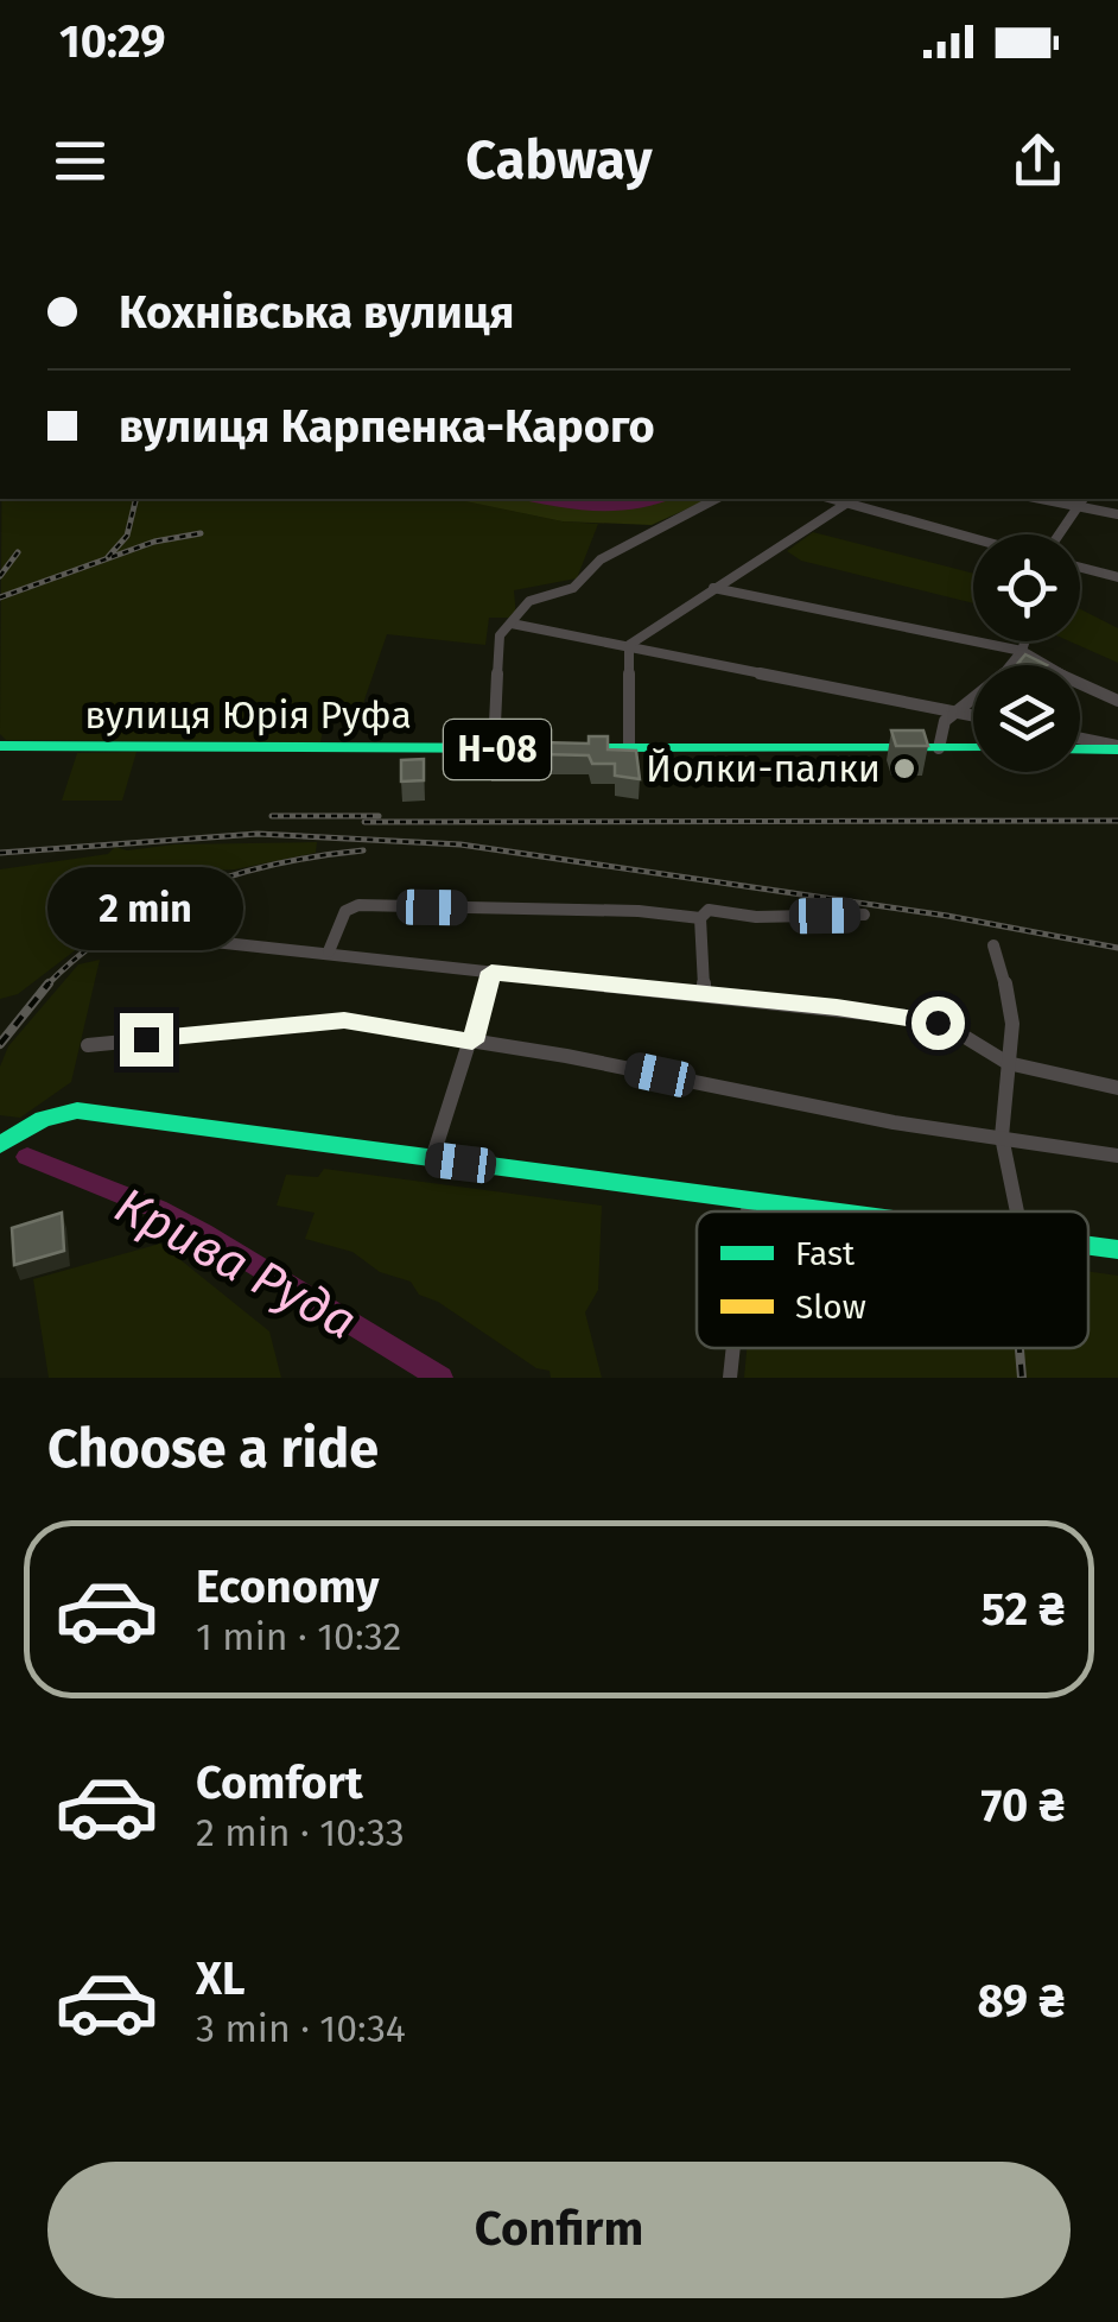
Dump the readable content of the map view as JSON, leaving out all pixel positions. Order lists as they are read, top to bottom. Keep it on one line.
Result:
{"streets":{"main road":["вулиця Юрія Руфа","Н-08"]},"water":["Крива Руда"],"places":["Йолки-палки"],"legend":["Fast","Slow"],"page":{"status":"10:29","header":"Cabway","banner":["Кохнівська вулиця","вулиця Карпенка-Карого"],"bubble":"2 min","heading":"Choose a ride","list":[{"name":"Economy","note":"1 min · 10:32","value":"52 ₴"},{"name":"Comfort","note":"2 min · 10:33","value":"70 ₴"},{"name":"XL","note":"3 min · 10:34","value":"89 ₴"}],"buttons":"Confirm"}}
